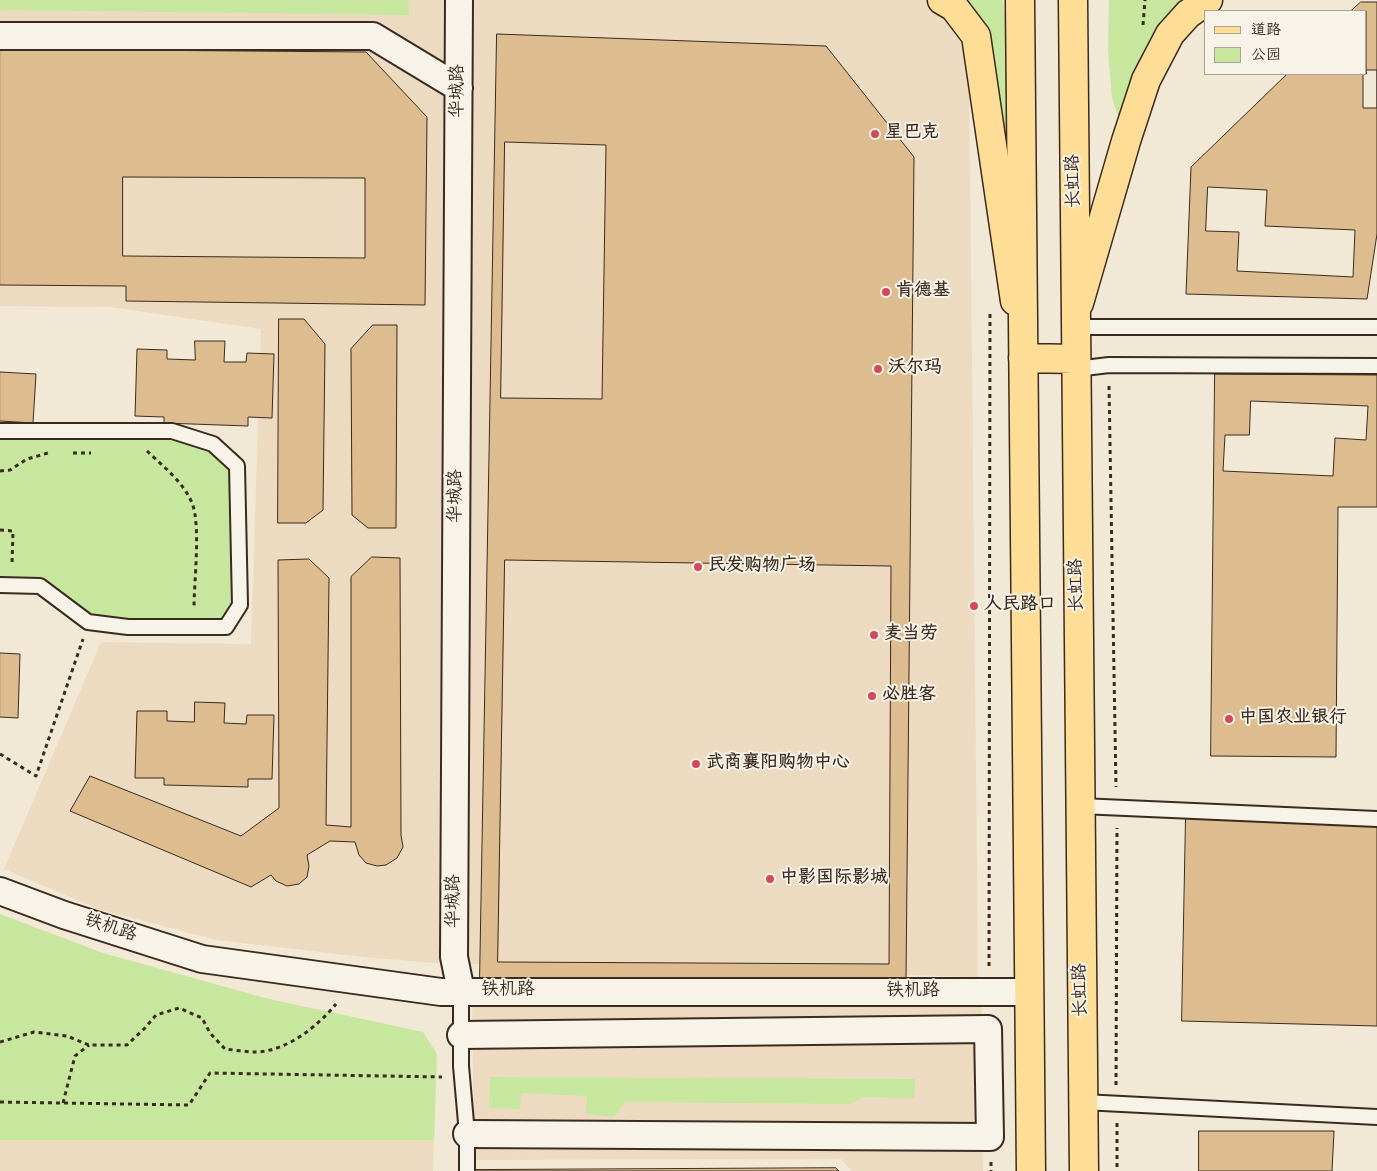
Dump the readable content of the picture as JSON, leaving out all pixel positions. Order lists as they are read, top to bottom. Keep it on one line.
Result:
{"streets":{"main road":["长虹路"],"street":["华城路","铁机路"]},"crossings":[["华城路","铁机路"]],"places":["星巴克","肯德基","沃尔玛","民发购物广场","人民路口","麦当劳","必胜客","中国农业银行","武商襄阳购物中心","中影国际影城"],"legend":["道路","公园"]}
